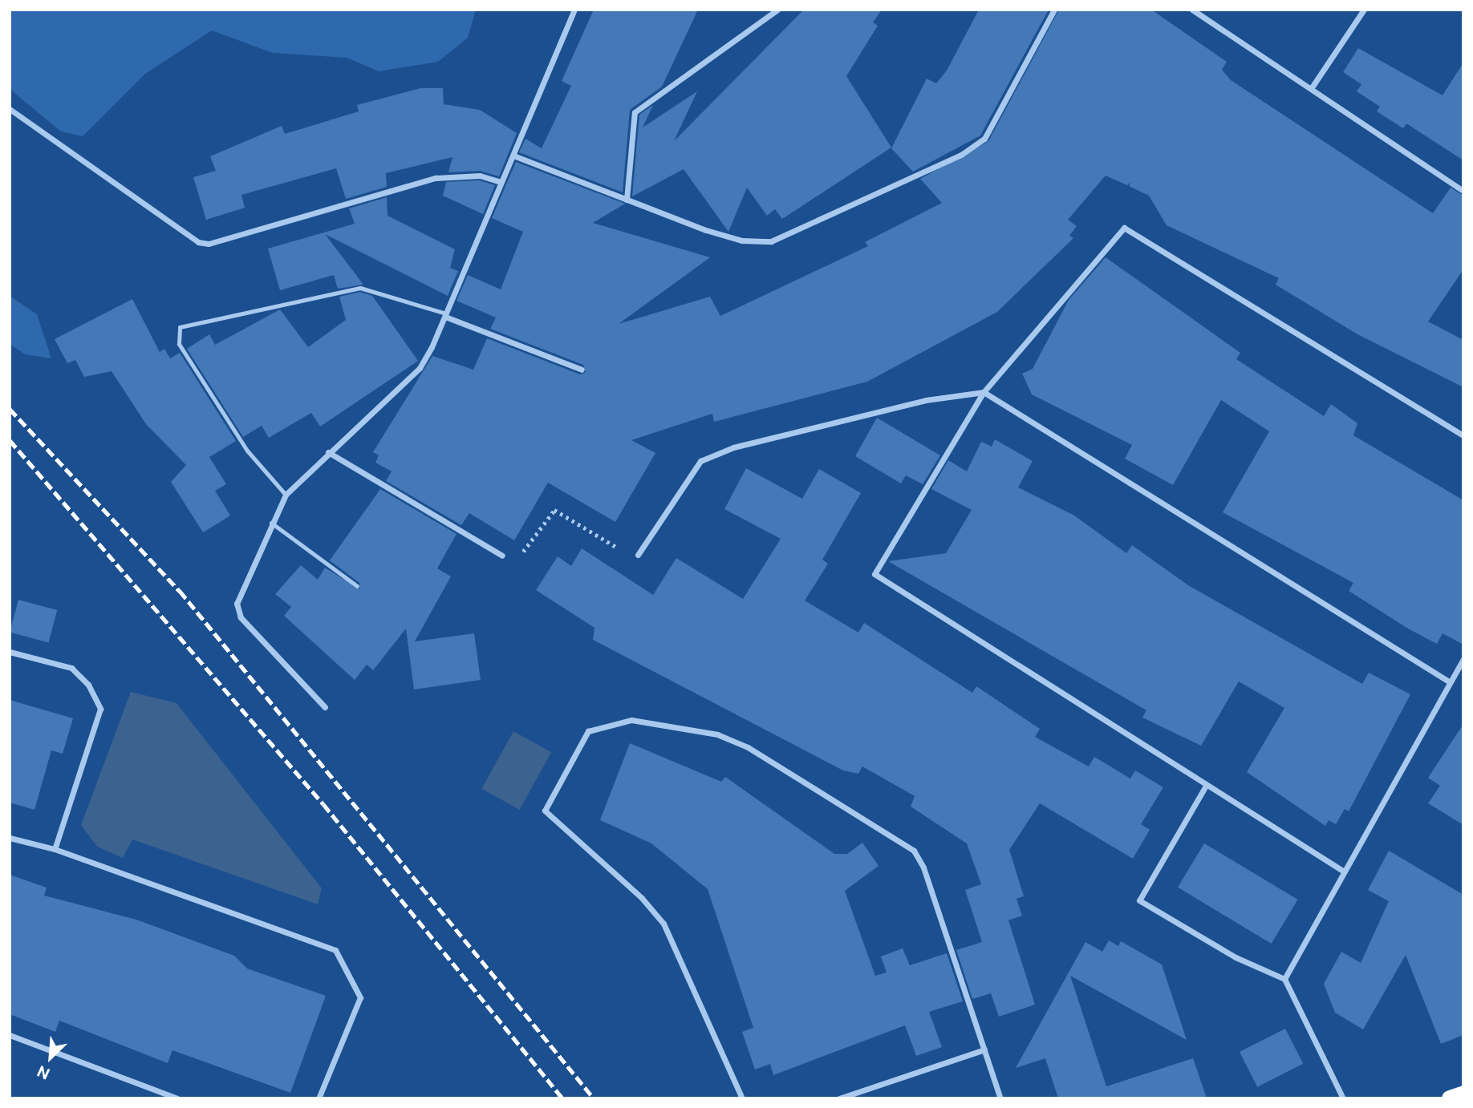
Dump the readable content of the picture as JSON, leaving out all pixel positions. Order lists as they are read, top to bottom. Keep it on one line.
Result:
{"north":"bottom left"}
